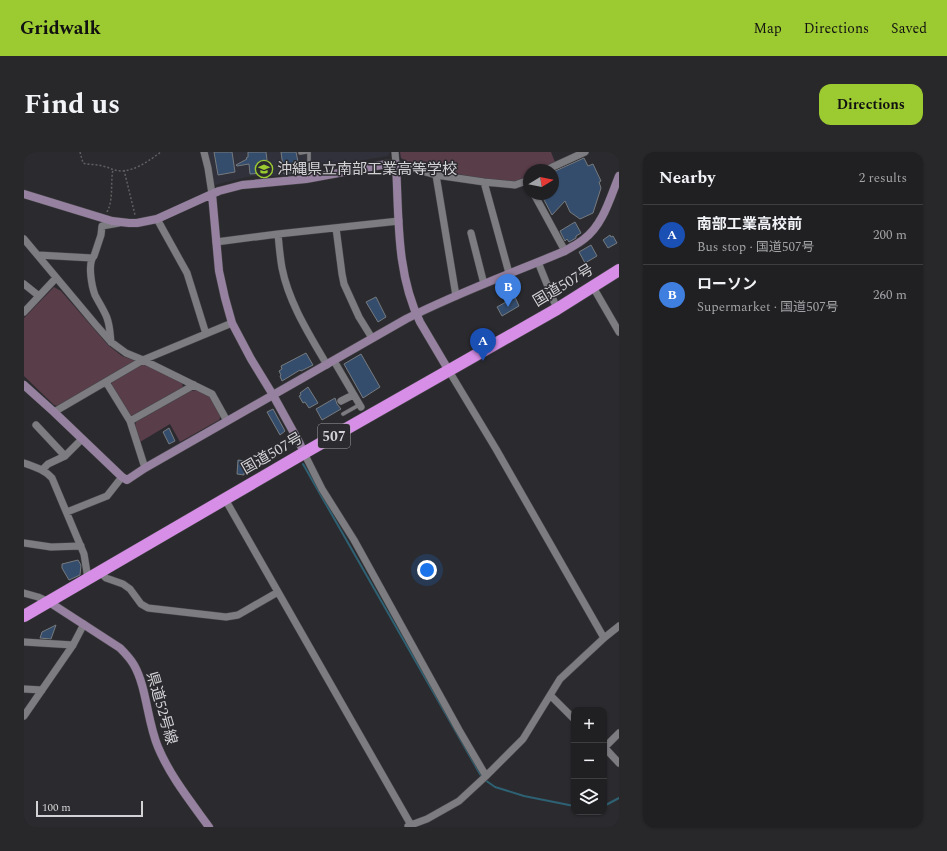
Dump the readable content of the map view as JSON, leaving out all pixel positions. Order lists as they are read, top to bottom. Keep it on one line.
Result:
{"streets":{"highway":["国道507号","507"],"street":["県道52号線"]},"crossings":[["国道507号","県道52号線"]],"places":{"school or university":["沖縄県立南部工業高等学校"]},"scale_bar":"100 m","north":"right","page":{"header":"Gridwalk","nav":["Map","Directions","Saved"],"title":"Find us","buttons":"Directions","heading":["Nearby","2 results"],"list":[{"mark":"A","name":"南部工業高校前","note":"Bus stop · 国道507号","value":"200 m"},{"mark":"B","name":"ローソン","note":"Supermarket · 国道507号","value":"260 m"}],"pins":["B","A"],"map_buttons":["+","−"],"scale":"100 m"}}
